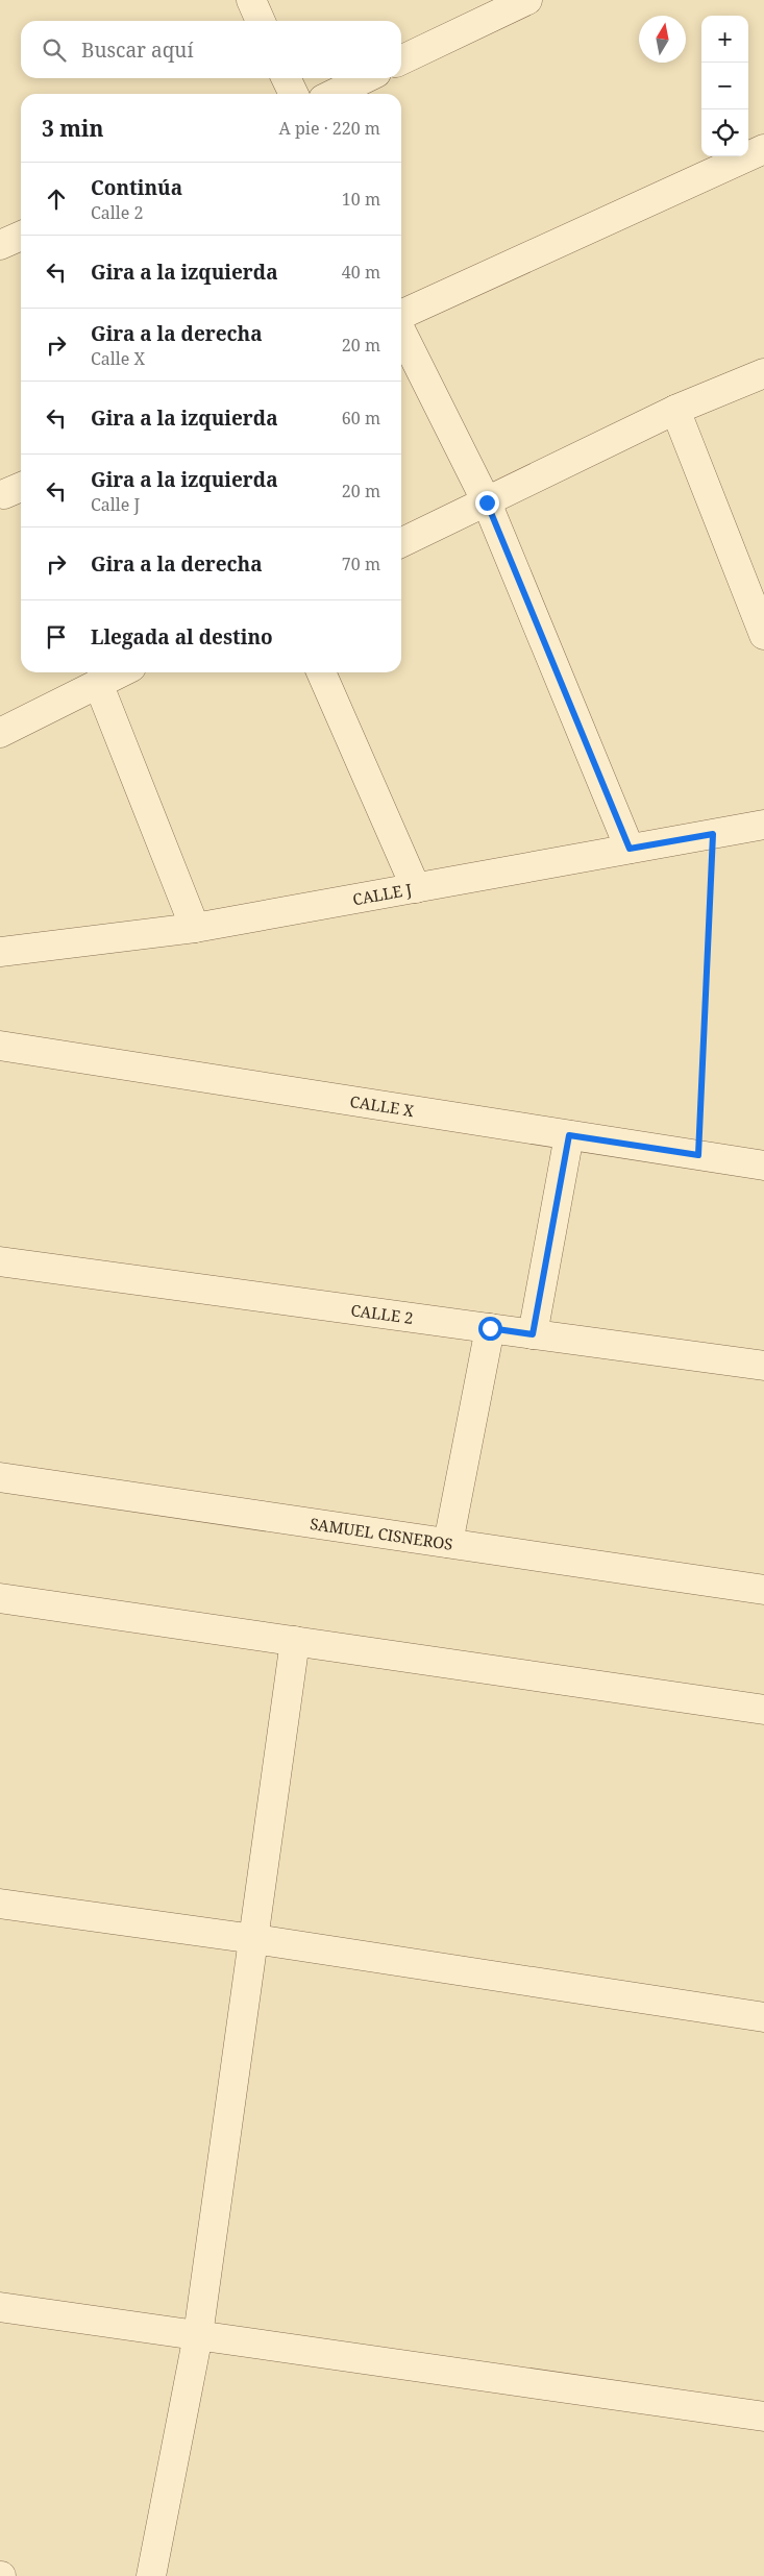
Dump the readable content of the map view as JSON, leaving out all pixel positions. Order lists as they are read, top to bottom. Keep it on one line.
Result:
{"streets":{"street":["CALLE J","CALLE X","CALLE 2","SAMUEL CISNEROS"]},"north":"top","page":{"map_buttons":["+","−"],"search":"Buscar aquí","heading":["3 min","A pie · 220 m"],"list":[["Continúa","Calle 2","10 m"],["Gira a la izquierda","40 m"],["Gira a la derecha","Calle X","20 m"],["Gira a la izquierda","60 m"],["Gira a la izquierda","Calle J","20 m"],["Gira a la derecha","70 m"],"Llegada al destino"]}}
